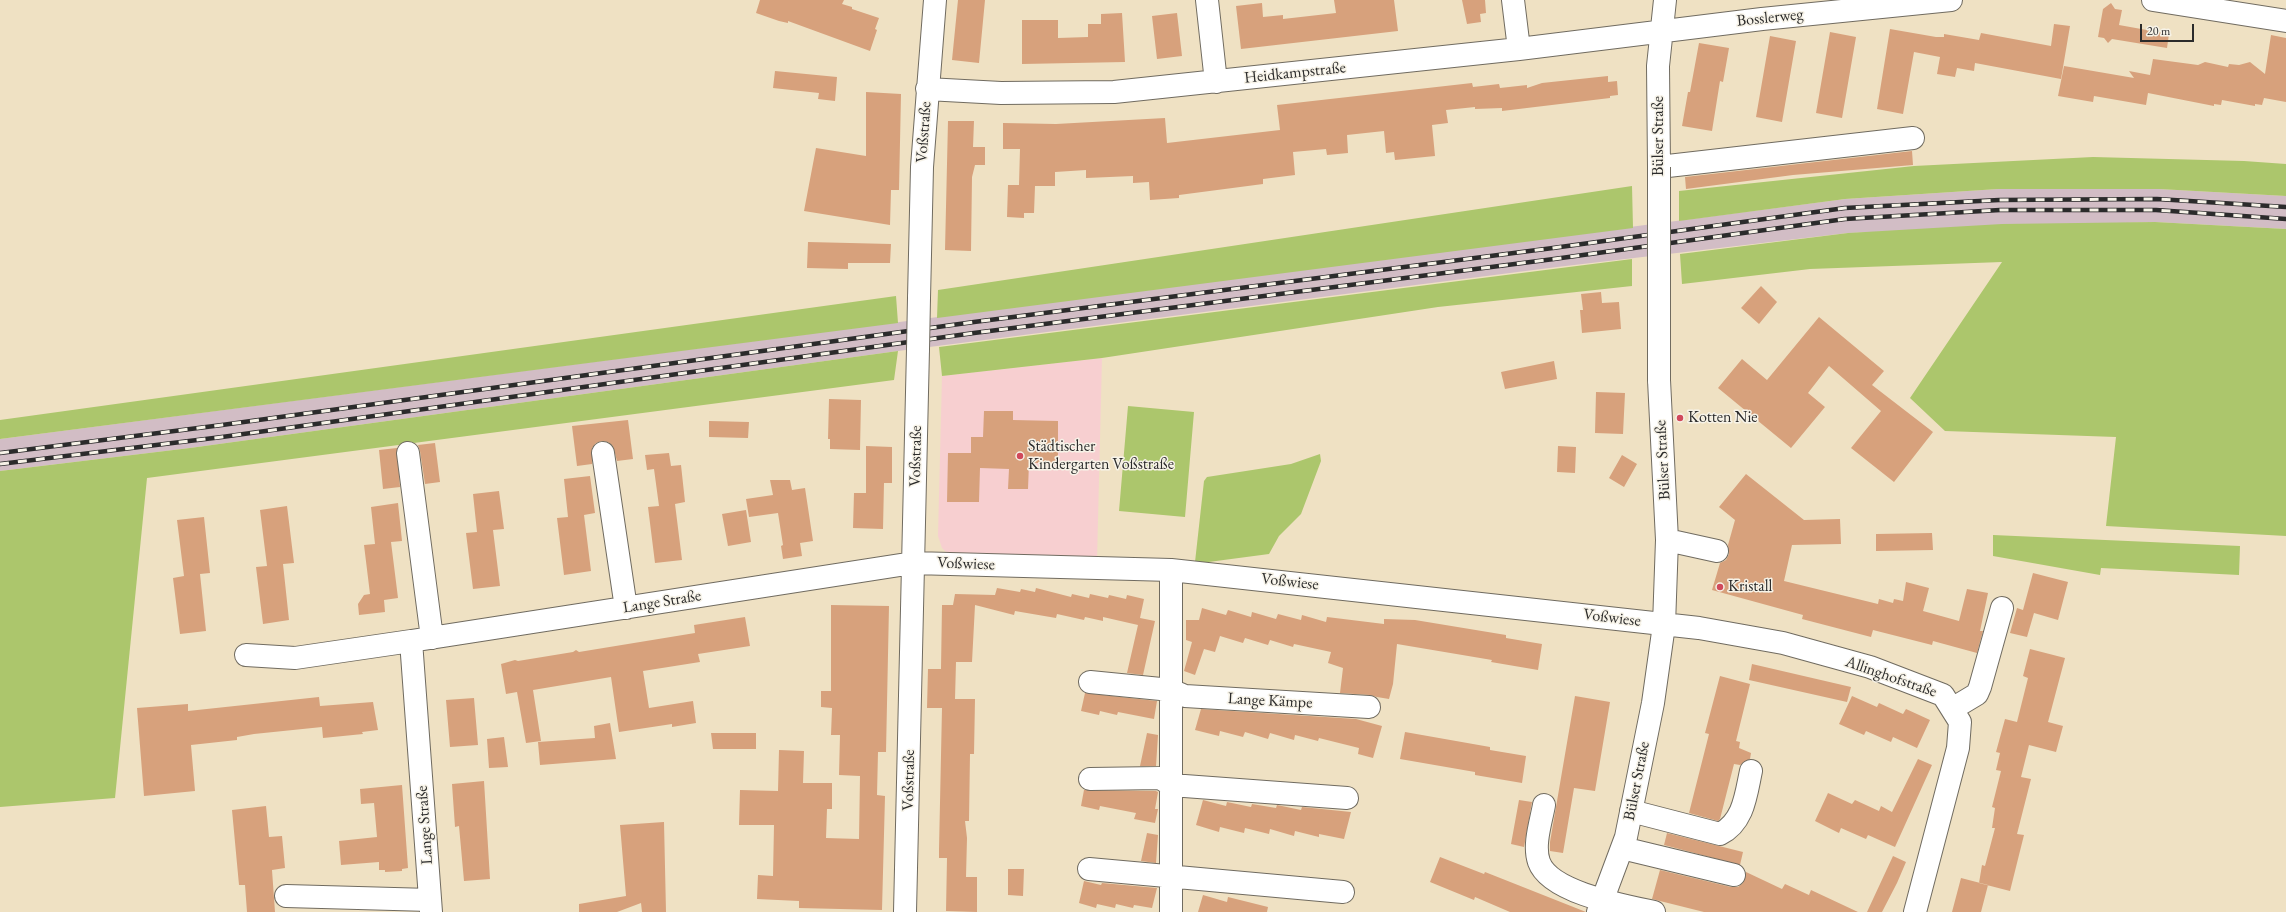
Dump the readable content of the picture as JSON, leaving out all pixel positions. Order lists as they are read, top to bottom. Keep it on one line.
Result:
{"streets":{"street":["Bosslerweg","Heidkampstraße","Voßstraße","Bülser Straße","Voßwiese","Lange Straße","Allinghofstraße","Lange Kämpe"]},"crossings":[["Bosslerweg","Heidkampstraße"],["Bosslerweg","Bülser Straße"],["Heidkampstraße","Voßstraße"],["Heidkampstraße","Bülser Straße"],["Voßstraße","Voßwiese"],["Voßstraße","Lange Straße"],["Bülser Straße","Voßwiese"],["Bülser Straße","Allinghofstraße"],["Voßwiese","Lange Straße"],["Voßwiese","Allinghofstraße"]],"places":["Kotten Nie","Städtischer Kindergarten Voßstraße","Kristall"],"scale_bar":"20 m"}
